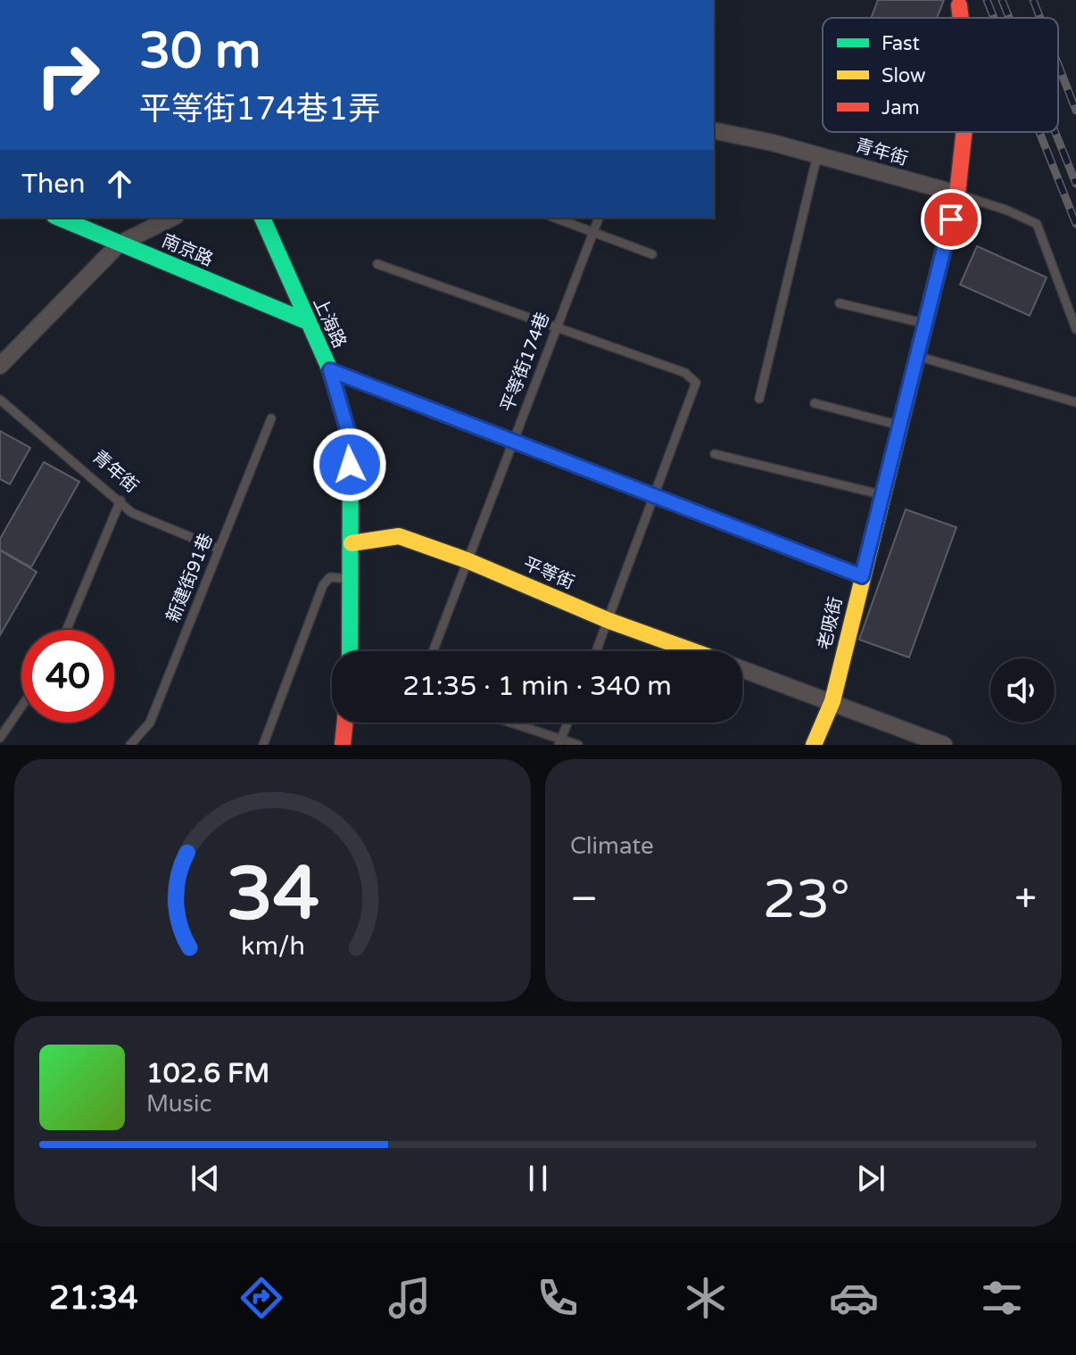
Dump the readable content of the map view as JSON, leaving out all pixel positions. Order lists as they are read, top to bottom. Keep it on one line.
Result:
{"streets":{"street":["青年街","南京路","上海路","平等街","老吸街"],"lane":["平等街174巷","新建街91巷"]},"crossings":[["青年街","新建街91巷"],["青年街","老吸街"],["南京路","上海路"],["上海路","平等街"],["平等街174巷","平等街"],["平等街","老吸街"]],"legend":["Fast","Slow","Jam"],"page":{"turn":["30 m","平等街174巷1弄"],"then":"Then","limit":"40","trip":"21:35 · 1 min · 340 m","tile":"Climate","heat":["−","23°","+"],"song":["102.6 FM","Music"],"tabs":"21:34","gauge":["34","km/h"]}}
